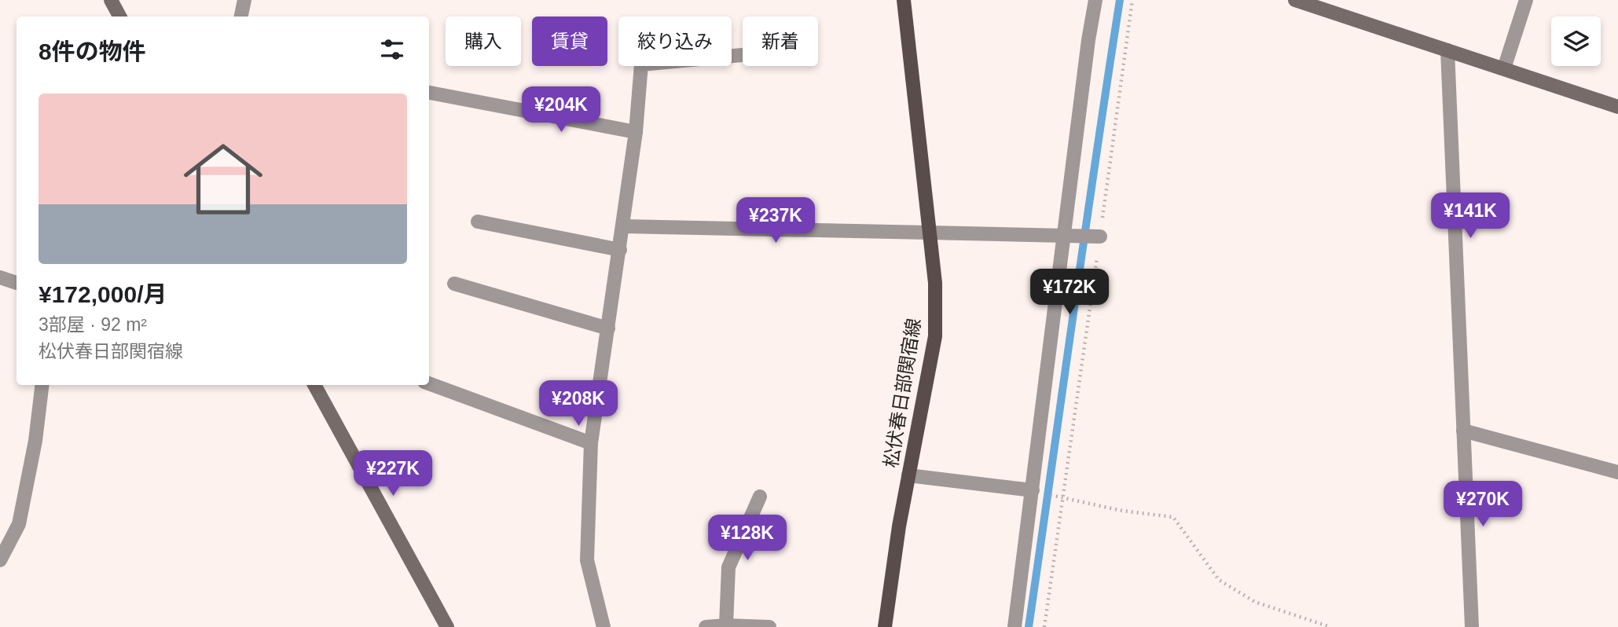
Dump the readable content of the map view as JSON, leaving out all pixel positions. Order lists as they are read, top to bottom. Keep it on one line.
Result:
{"streets":{"main road":["松伏春日部関宿線"]},"page":{"chip":["購入","賃貸","絞り込み","新着"],"heading":"8件の物件","list":[{"name":"¥172,000/月","note":"3部屋 · 92 m² · 松伏春日部関宿線"}],"price":["¥204K","¥141K","¥237K","¥172K","¥208K","¥227K","¥270K","¥128K"]}}
